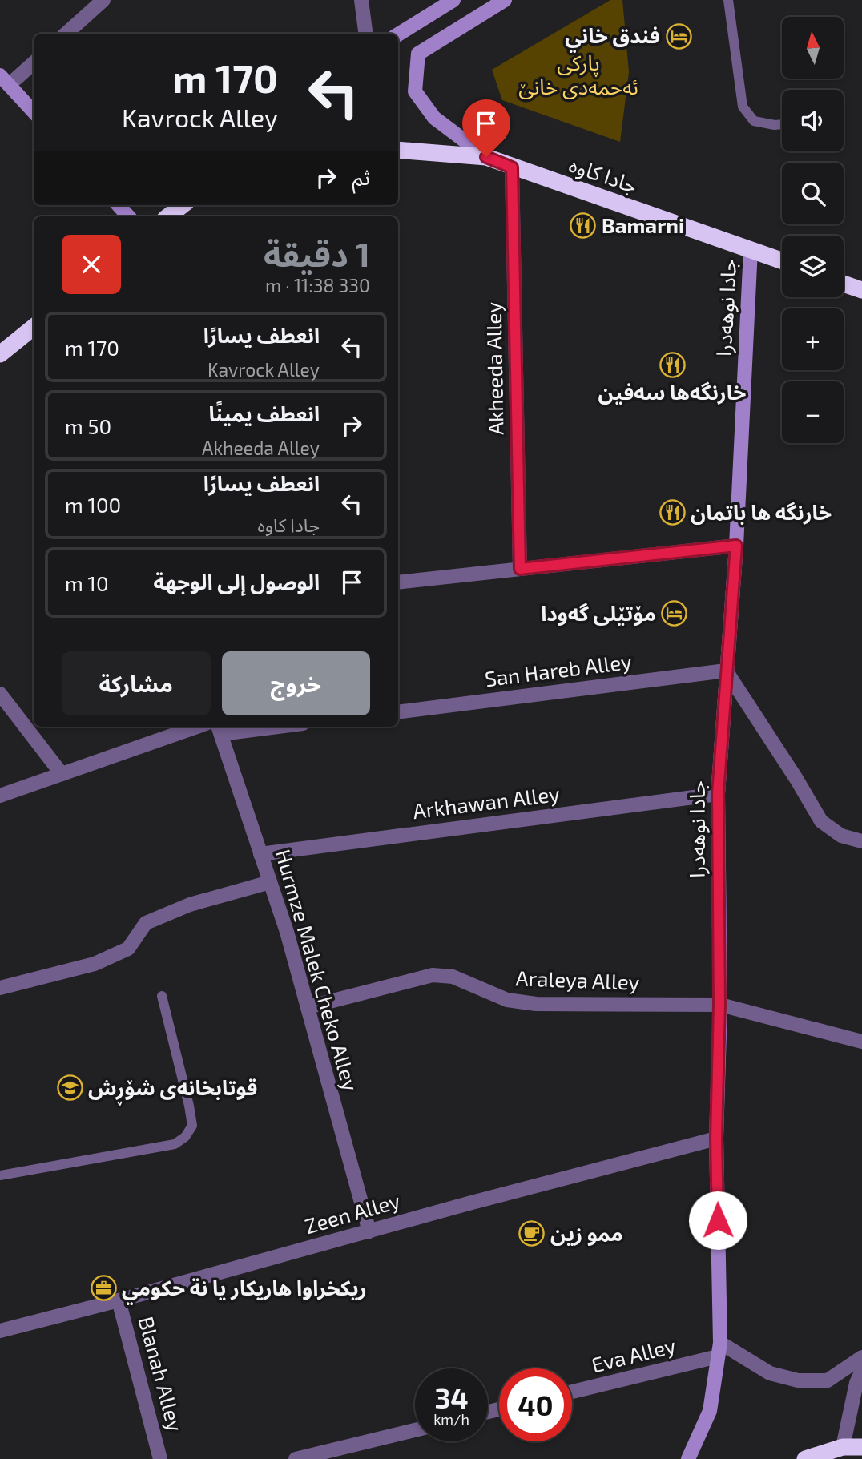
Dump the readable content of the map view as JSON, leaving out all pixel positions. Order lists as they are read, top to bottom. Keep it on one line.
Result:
{"streets":{"highway":["جادا کاوه‌"],"street":["جادا نوهەدرا","Akheeda Alley","San Hareb Alley","Arkhawan Alley","Hurmze Malek Cheko Alley","Araleya Alley","Zeen Alley","Eva Alley","Blanah Alley"]},"crossings":[["جادا کاوه‌","جادا نوهەدرا"],["جادا کاوه‌","Akheeda Alley"],["جادا نوهەدرا","San Hareb Alley"],["جادا نوهەدرا","Arkhawan Alley"],["جادا نوهەدرا","Araleya Alley"],["جادا نوهەدرا","Zeen Alley"],["جادا نوهەدرا","Eva Alley"],["Arkhawan Alley","Hurmze Malek Cheko Alley"],["Hurmze Malek Cheko Alley","Araleya Alley"],["Hurmze Malek Cheko Alley","Zeen Alley"],["Zeen Alley","Blanah Alley"]],"parks":["پارکی ئەحمەدی خانێ"],"places":{"hotel":["فندق خاني","مۆتێلی گەودا"],"restaurant":["Bamarni","خارنگەها سەفین","خارنگه ها باتمان"],"school or university":["قوتابخانەی شۆڕش"],"cafe":["ممو زين"],"office":["ريكخراوا هاريكار يا نة حكومي"]},"north":"top","page":{"map_buttons":["+","−"],"turn":["170 m","Kavrock Alley"],"then":"ثم","heading":["1 دقيقة","330 m · 11:38"],"list":[{"name":"انعطف يسارًا","note":"Kavrock Alley","value":"170 m"},{"name":"انعطف يمينًا","note":"Akheeda Alley","value":"50 m"},{"name":"انعطف يسارًا","note":"جادا کاوه‌","value":"100 m"},{"name":"الوصول إلى الوجهة","value":"10 m"}],"buttons":["خروج","مشاركة"],"speed":"34 km/h","limit":"40"}}
